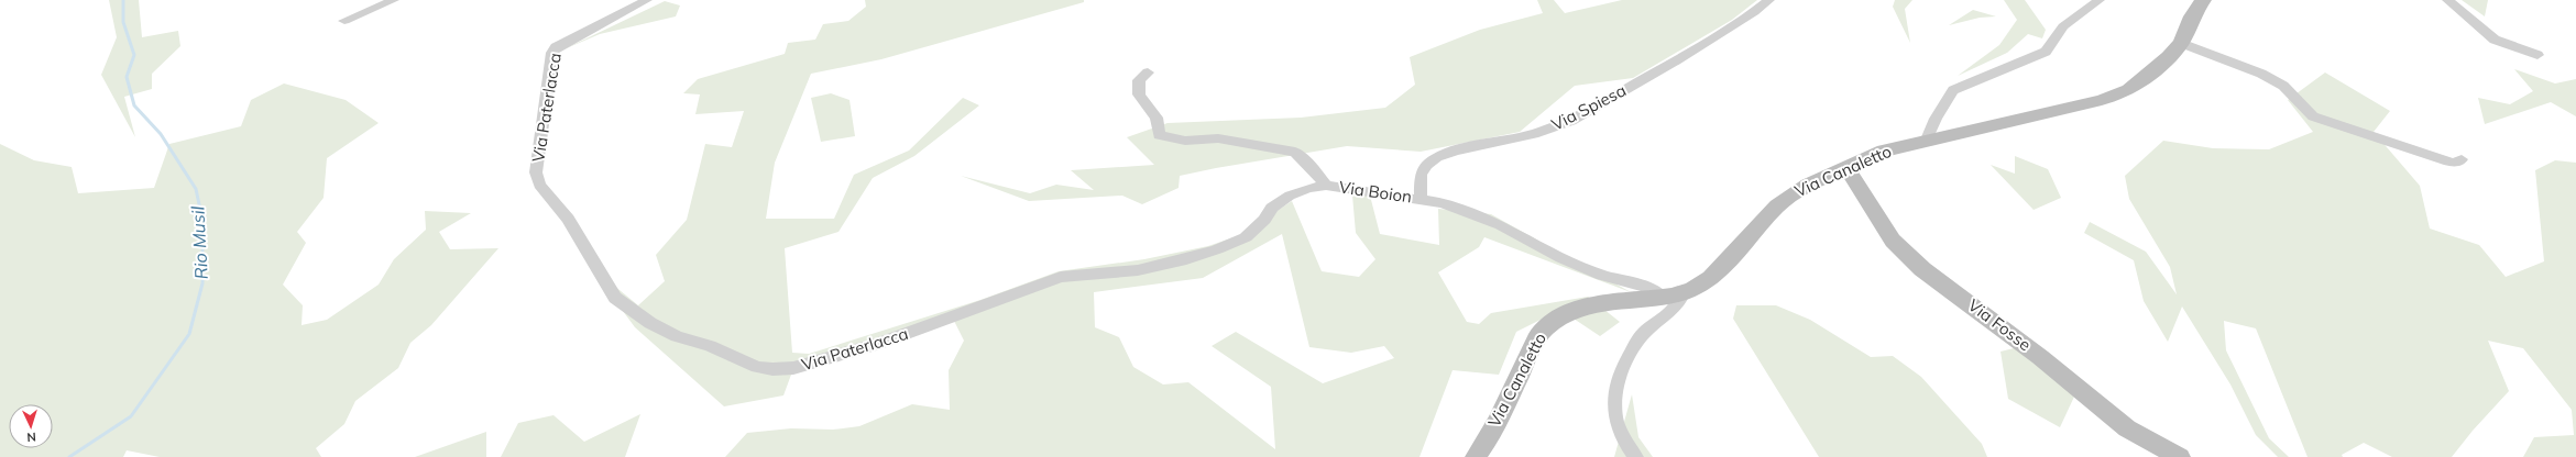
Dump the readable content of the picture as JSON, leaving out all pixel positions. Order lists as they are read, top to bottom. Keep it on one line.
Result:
{"streets":{"street":["Via Paterlacca","Via Spiesa","Via Canaletto","Via Boion","Via Fosse"]},"crossings":[["Via Paterlacca","Via Boion"],["Via Spiesa","Via Boion"],["Via Canaletto","Via Boion"],["Via Canaletto","Via Fosse"]],"water":["Rio Musil"],"north":"bottom"}
